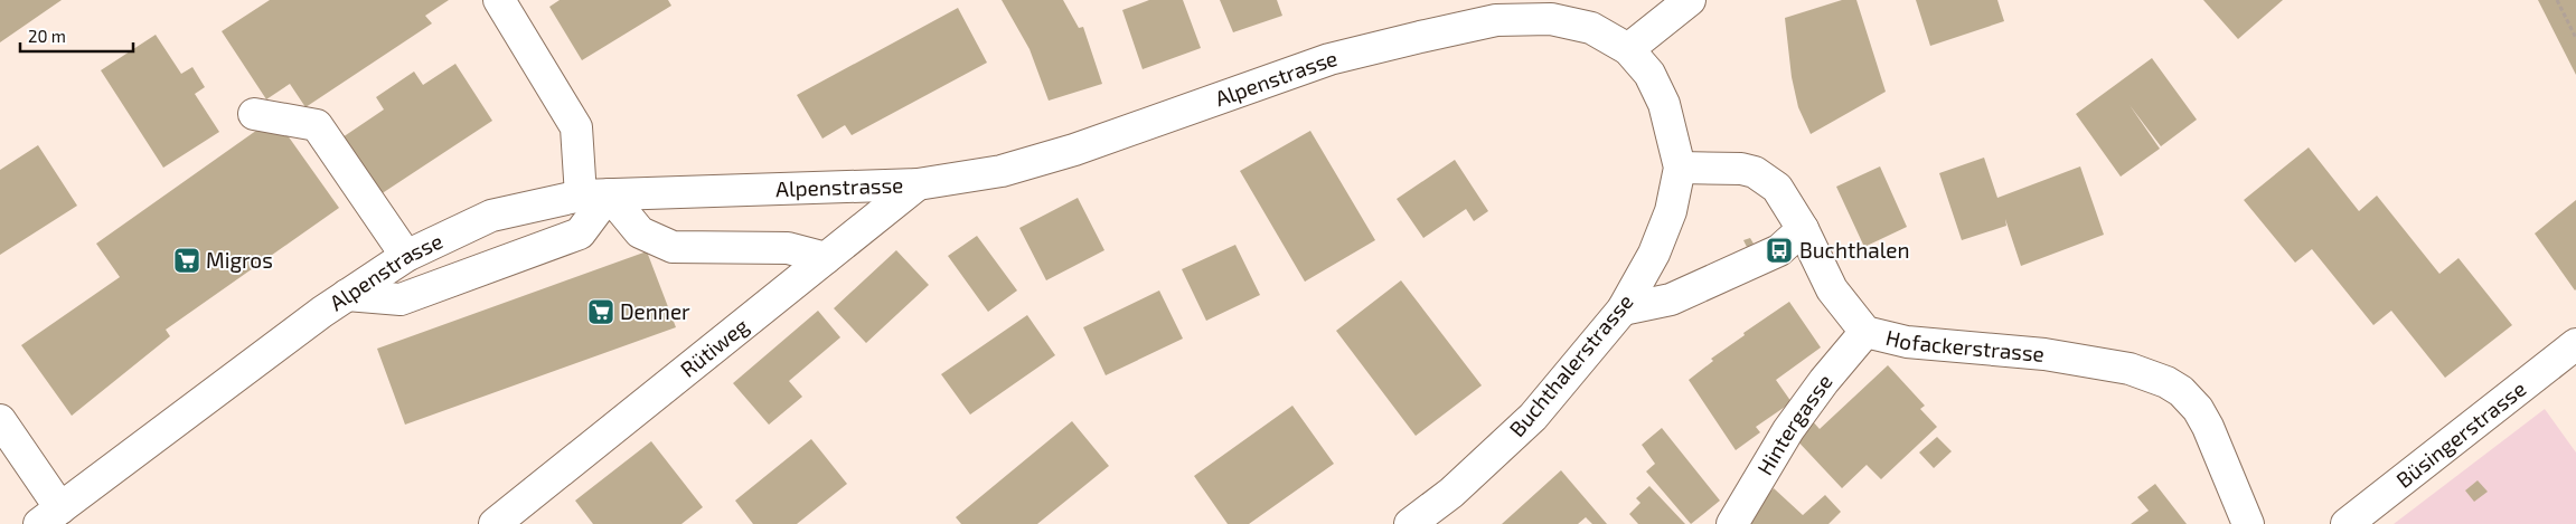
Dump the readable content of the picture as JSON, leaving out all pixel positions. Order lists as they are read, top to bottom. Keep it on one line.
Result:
{"streets":{"street":["Alpenstrasse","Hofackerstrasse","Rütiweg","Buchthalerstrasse","Hintergasse","Büsingerstrasse"]},"crossings":[["Alpenstrasse","Rütiweg"],["Alpenstrasse","Buchthalerstrasse"],["Hofackerstrasse","Buchthalerstrasse"],["Hofackerstrasse","Hintergasse"]],"places":{"bus stop":["Buchthalen"],"supermarket":["Migros","Denner"]},"scale_bar":"20 m"}
